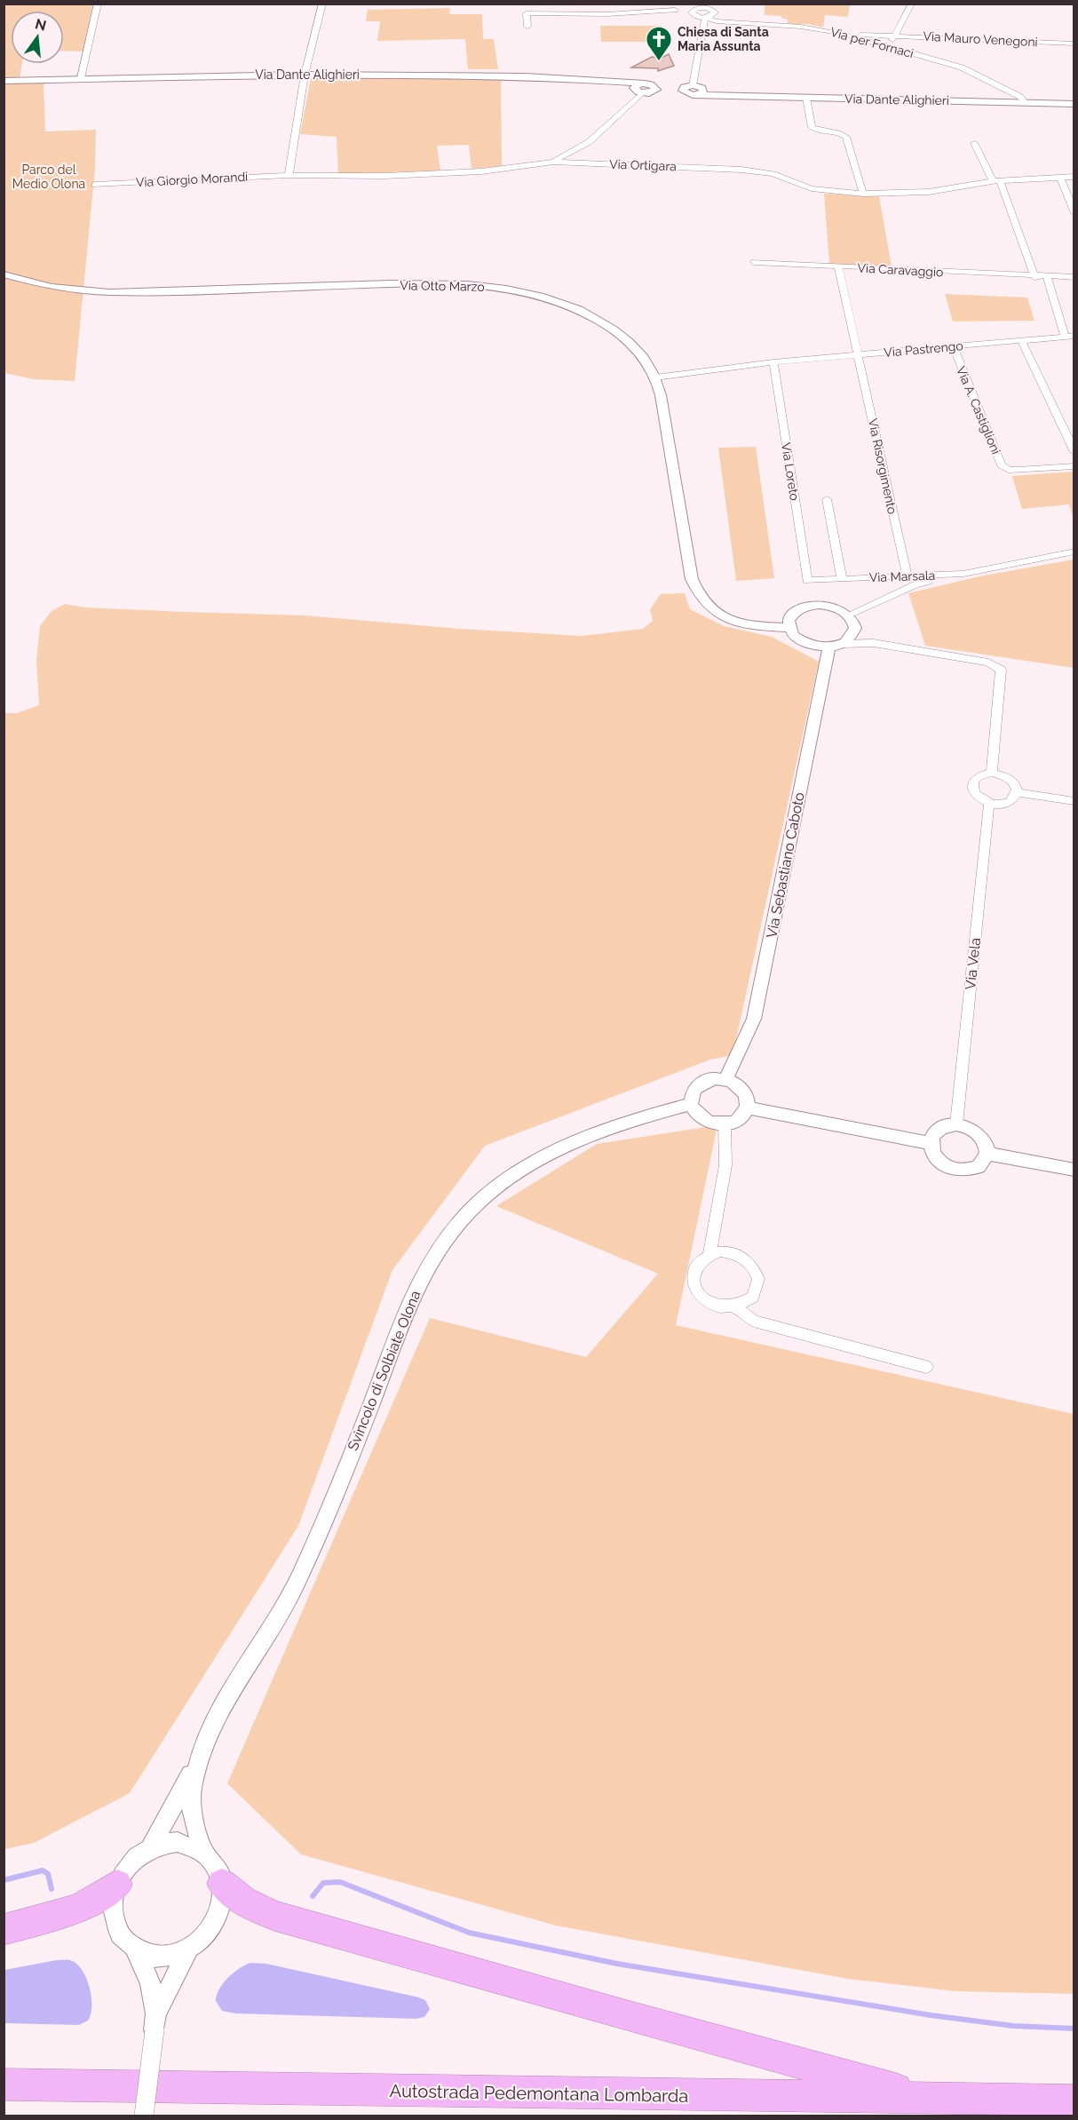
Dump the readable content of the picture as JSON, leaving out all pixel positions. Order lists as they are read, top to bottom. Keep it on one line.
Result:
{"streets":{"highway":["Autostrada Pedemontana Lombarda"],"street":["Via Mauro Venegoni","Via per Fornaci","Via Dante Alighieri","Via Ortigara","Via Giorgio Morandi","Via Caravaggio","Via Otto Marzo","Via Pastrengo","Via A. Castiglioni","Via Risorgimento","Via Loreto","Via Marsala","Via Sebastiano Caboto","Via Vela","Svincolo di Solbiate Olona"]},"crossings":[["Via Mauro Venegoni","Via per Fornaci"],["Via per Fornaci","Via Dante Alighieri"],["Via Ortigara","Via Giorgio Morandi"],["Via Caravaggio","Via Risorgimento"],["Via Otto Marzo","Via Pastrengo"],["Via Otto Marzo","Via Marsala"],["Via Otto Marzo","Via Sebastiano Caboto"],["Via Pastrengo","Via A. Castiglioni"],["Via Pastrengo","Via Risorgimento"],["Via Pastrengo","Via Loreto"],["Via Risorgimento","Via Marsala"],["Via Loreto","Via Marsala"],["Via Marsala","Via Sebastiano Caboto"],["Via Sebastiano Caboto","Svincolo di Solbiate Olona"]],"parks":["Parco del Medio Olona"],"places":{"church":["Chiesa di Santa Maria Assunta"]},"north":"top"}
